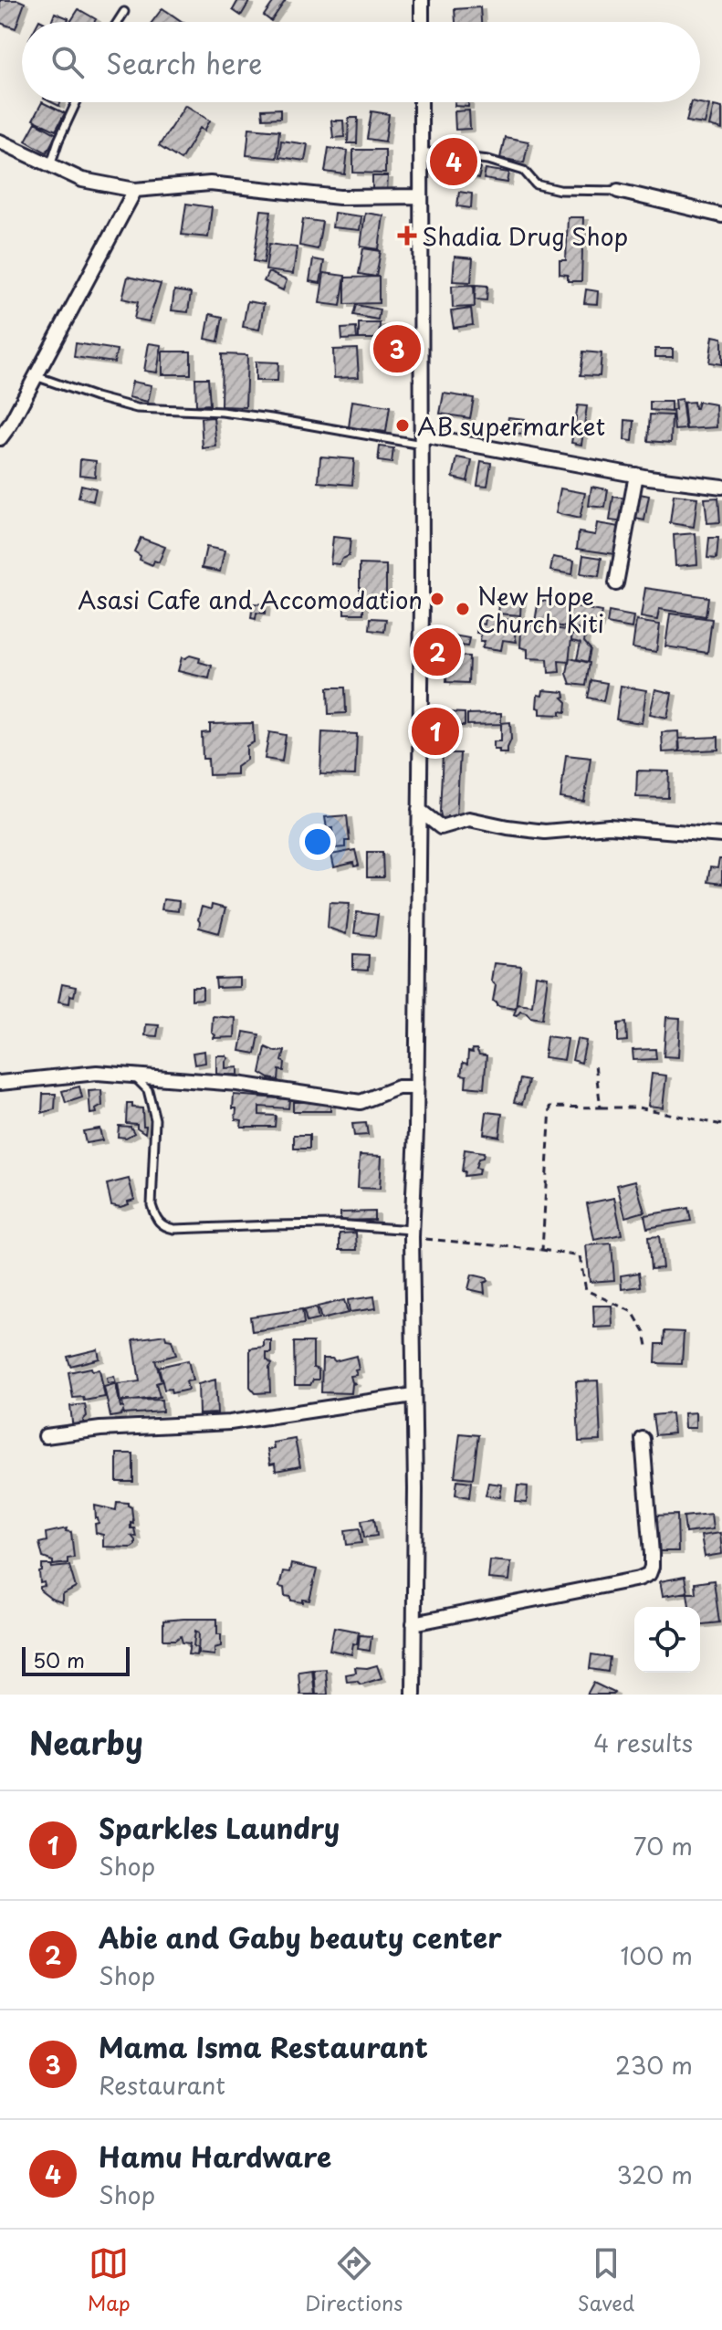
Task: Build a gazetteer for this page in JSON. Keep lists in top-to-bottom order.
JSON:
{
  "places": {
    "health": ["Shadia Drug Shop"],
    "other": ["AB supermarket", "Asasi Cafe and Accomodation", "New Hope Church Kiti"]
  },
  "scale_bar": "50 m",
  "page": {
    "search": "Search here",
    "pins": [
      "4",
      "3",
      "2",
      "1"
    ],
    "scale": "50 m",
    "heading": ["Nearby", "4 results"],
    "list": [
      {
        "mark": "1",
        "name": "Sparkles Laundry",
        "note": "Shop",
        "value": "70 m"
      },
      {
        "mark": "2",
        "name": "Abie and Gaby beauty center",
        "note": "Shop",
        "value": "100 m"
      },
      {
        "mark": "3",
        "name": "Mama Isma Restaurant",
        "note": "Restaurant",
        "value": "230 m"
      },
      {
        "mark": "4",
        "name": "Hamu Hardware",
        "note": "Shop",
        "value": "320 m"
      }
    ],
    "nav": ["Map", "Directions", "Saved"]
  }
}
